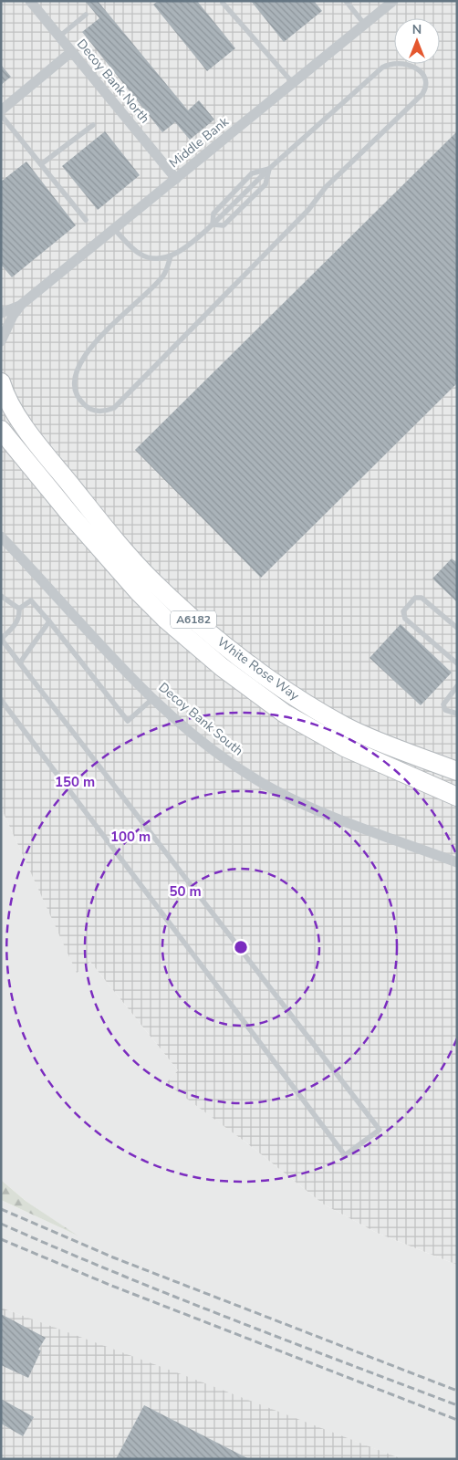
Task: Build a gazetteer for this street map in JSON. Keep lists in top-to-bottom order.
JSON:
{
  "streets": {
    "highway": ["A6182", "White Rose Way"],
    "street": ["Decoy Bank North", "Middle Bank", "Decoy Bank South"]
  },
  "crossings": [
    ["Decoy Bank North", "Middle Bank"]
  ],
  "north": "top",
  "rings": ["150 m", "100 m", "50 m"]
}
